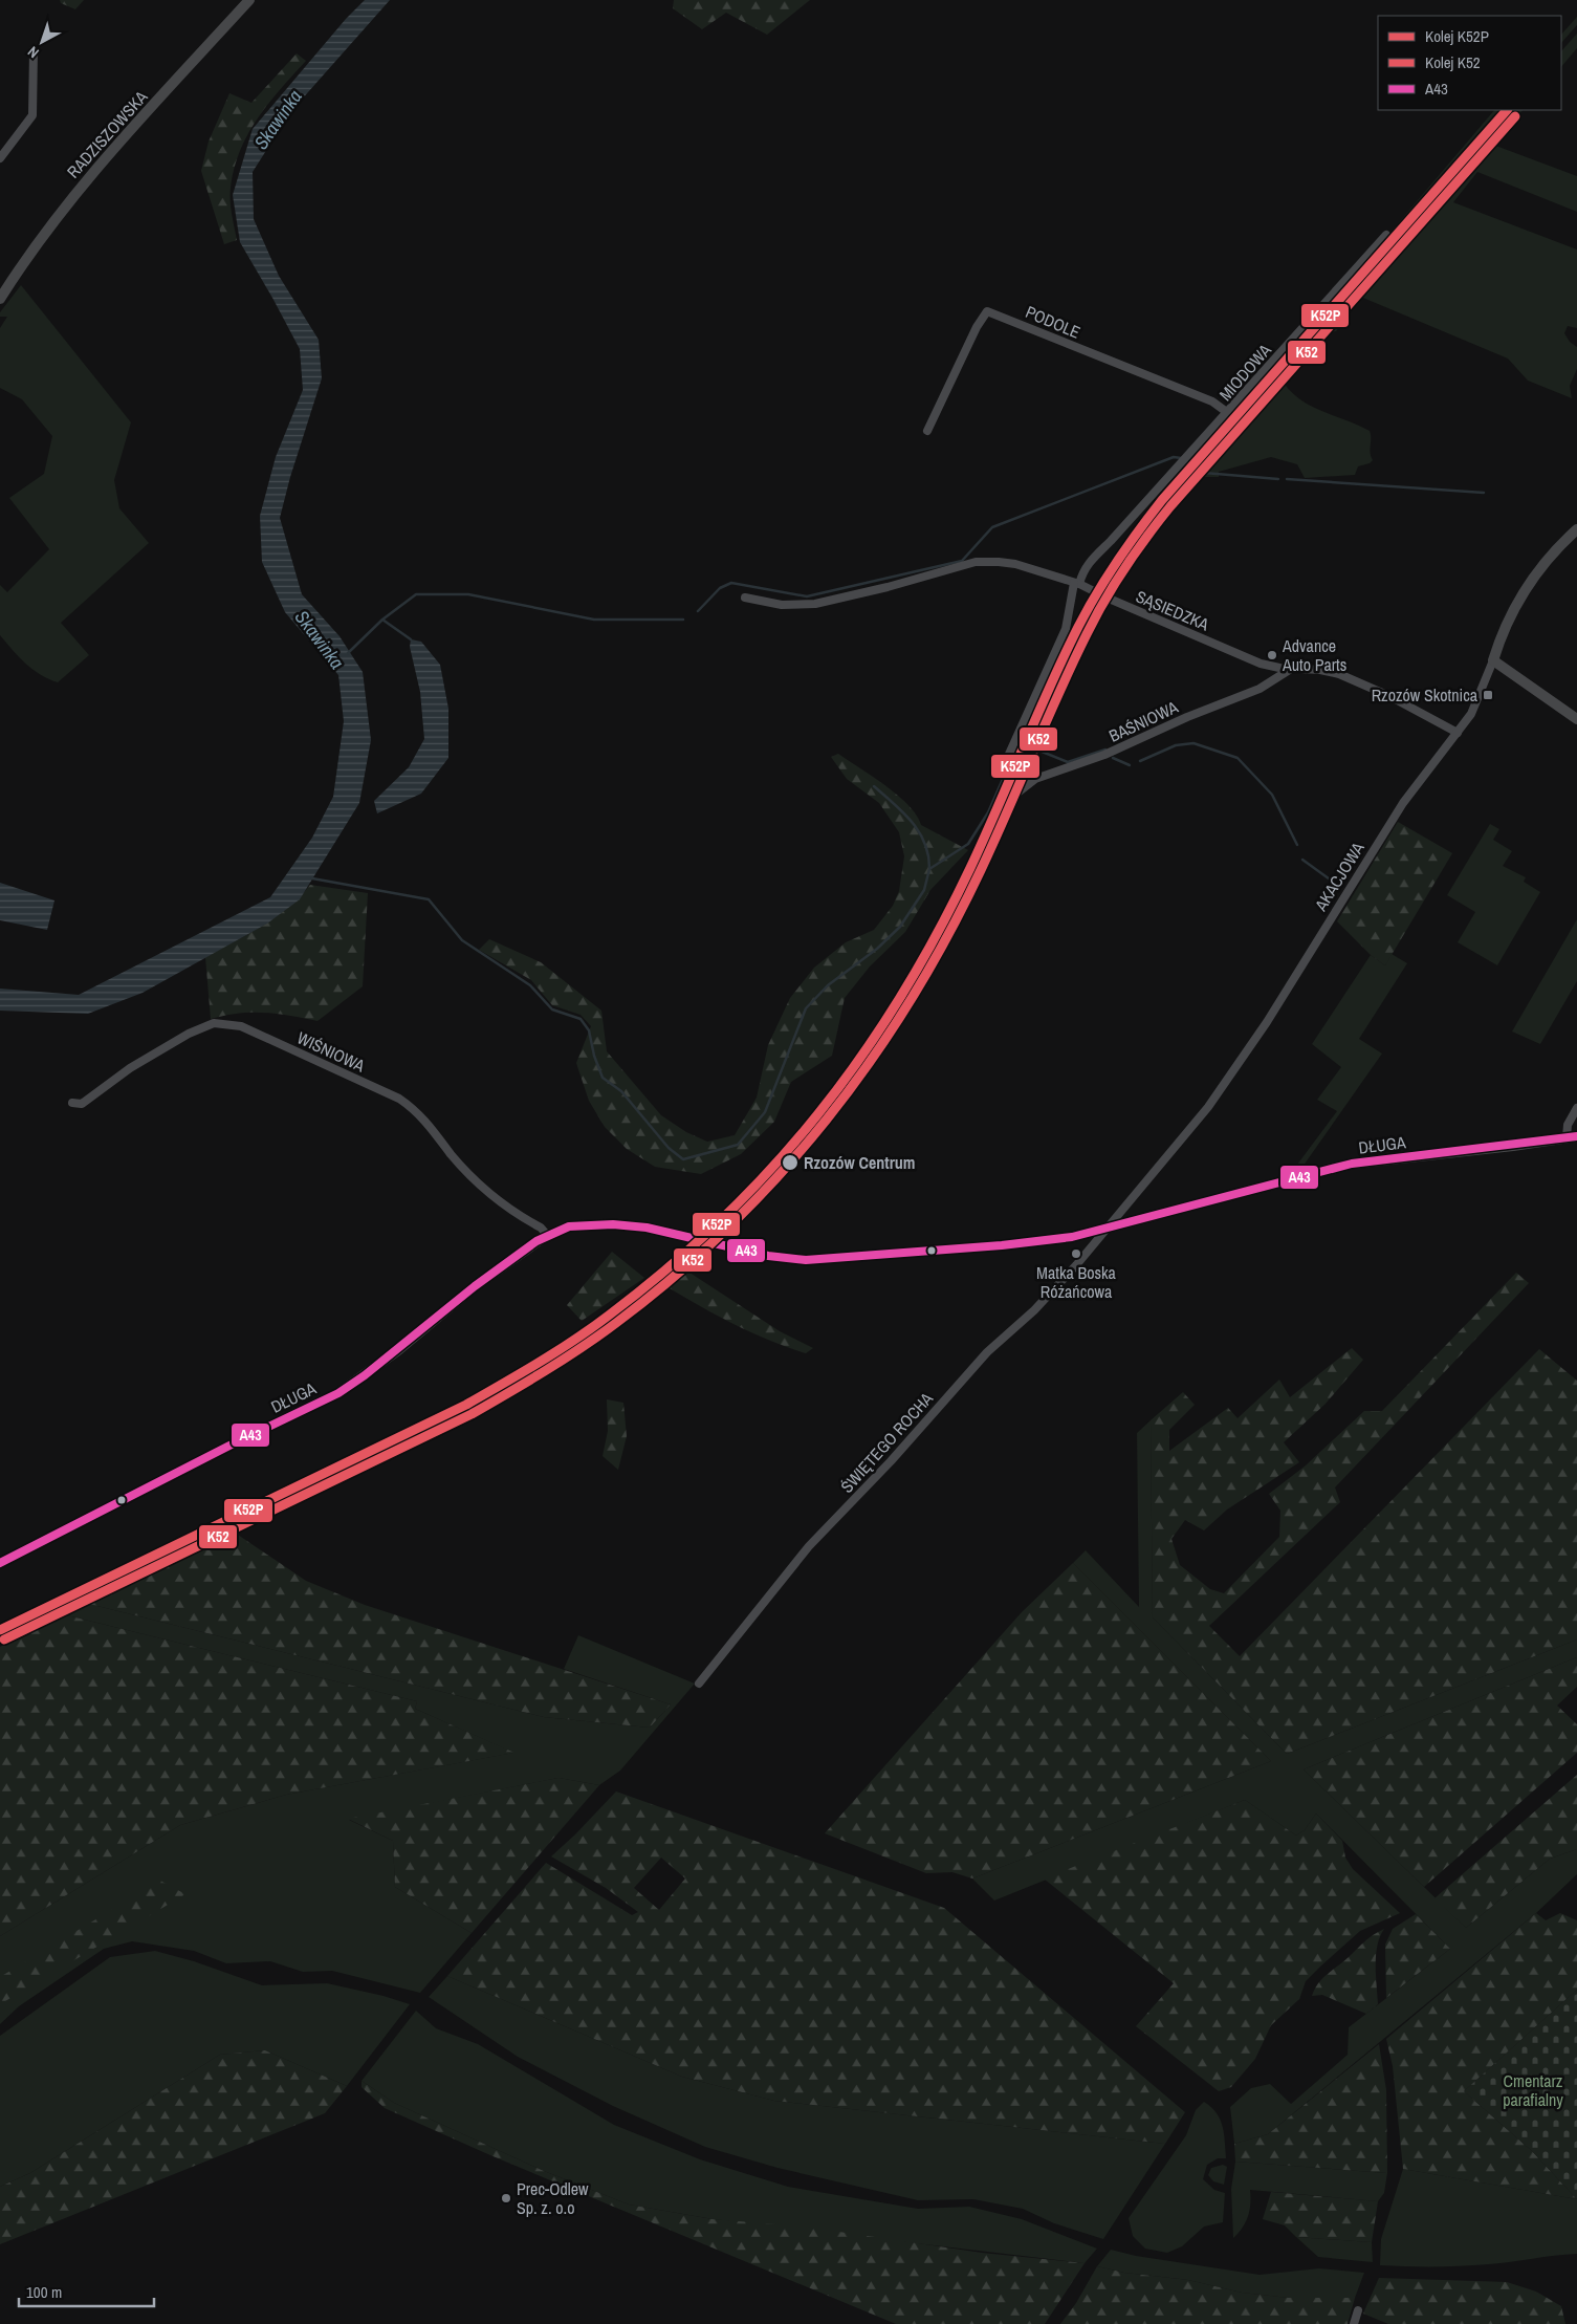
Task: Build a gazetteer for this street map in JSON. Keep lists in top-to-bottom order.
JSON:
{
  "streets": {
    "street": [
      "RADZISZOWSKA",
      "PODOLE",
      "MIODOWA",
      "SĄSIEDZKA",
      "BAŚNIOWA",
      "AKACJOWA",
      "WIŚNIOWA",
      "DŁUGA",
      "ŚWIĘTEGO ROCHA"
    ]
  },
  "crossings": [
    ["PODOLE", "MIODOWA"],
    ["MIODOWA", "SĄSIEDZKA"],
    ["SĄSIEDZKA", "BAŚNIOWA"],
    ["SĄSIEDZKA", "AKACJOWA"],
    ["AKACJOWA", "DŁUGA"],
    ["AKACJOWA", "ŚWIĘTEGO ROCHA"],
    ["WIŚNIOWA", "DŁUGA"],
    ["DŁUGA", "ŚWIĘTEGO ROCHA"]
  ],
  "water": ["Skawinka"],
  "parks": ["Cmentarz parafialny"],
  "places": {
    "other": [
      "Advance Auto Parts",
      "Rzozów Centrum",
      "Matka Boska Różańcowa",
      "Prec-Odlew Sp. z. o.o"
    ],
    "transit": ["Rzozów Skotnica"]
  },
  "lines": ["rail line K52P", "rail line K52", "transit line A43"],
  "legend": ["Kolej K52P", "Kolej K52", "A43"],
  "scale_bar": "100 m",
  "north": "bottom left"
}
